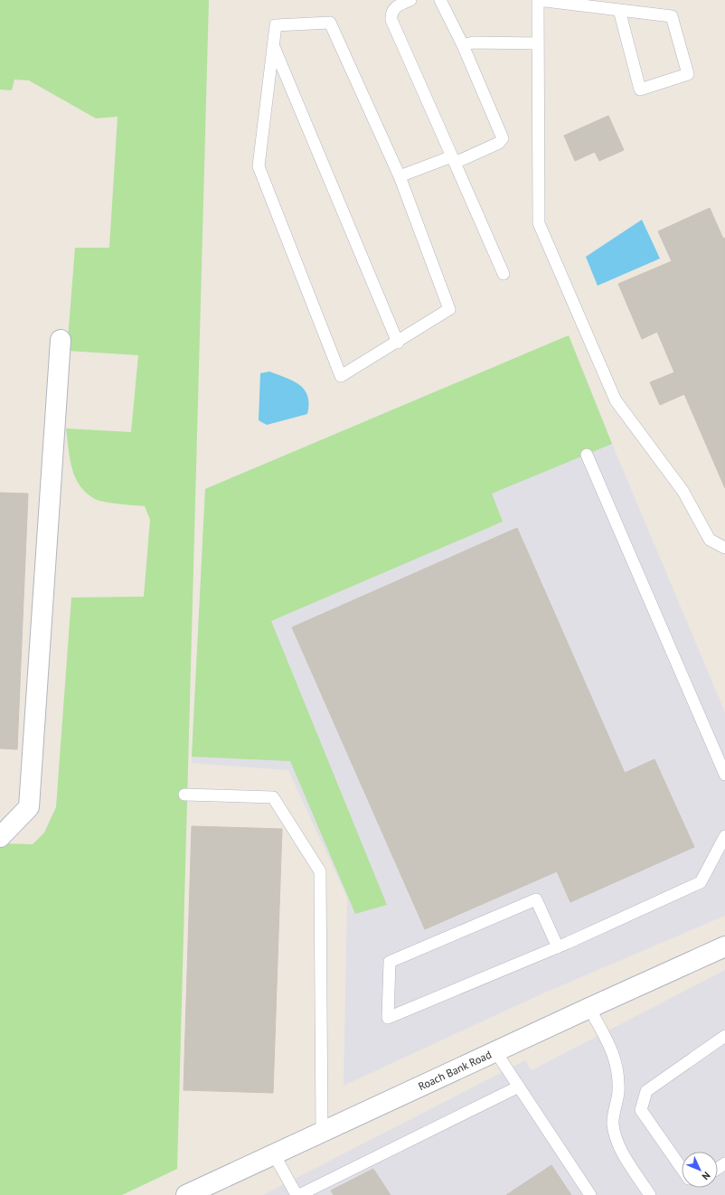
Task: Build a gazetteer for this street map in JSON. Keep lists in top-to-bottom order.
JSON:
{
  "streets": {
    "street": ["Roach Bank Road"]
  },
  "north": "bottom right"
}
